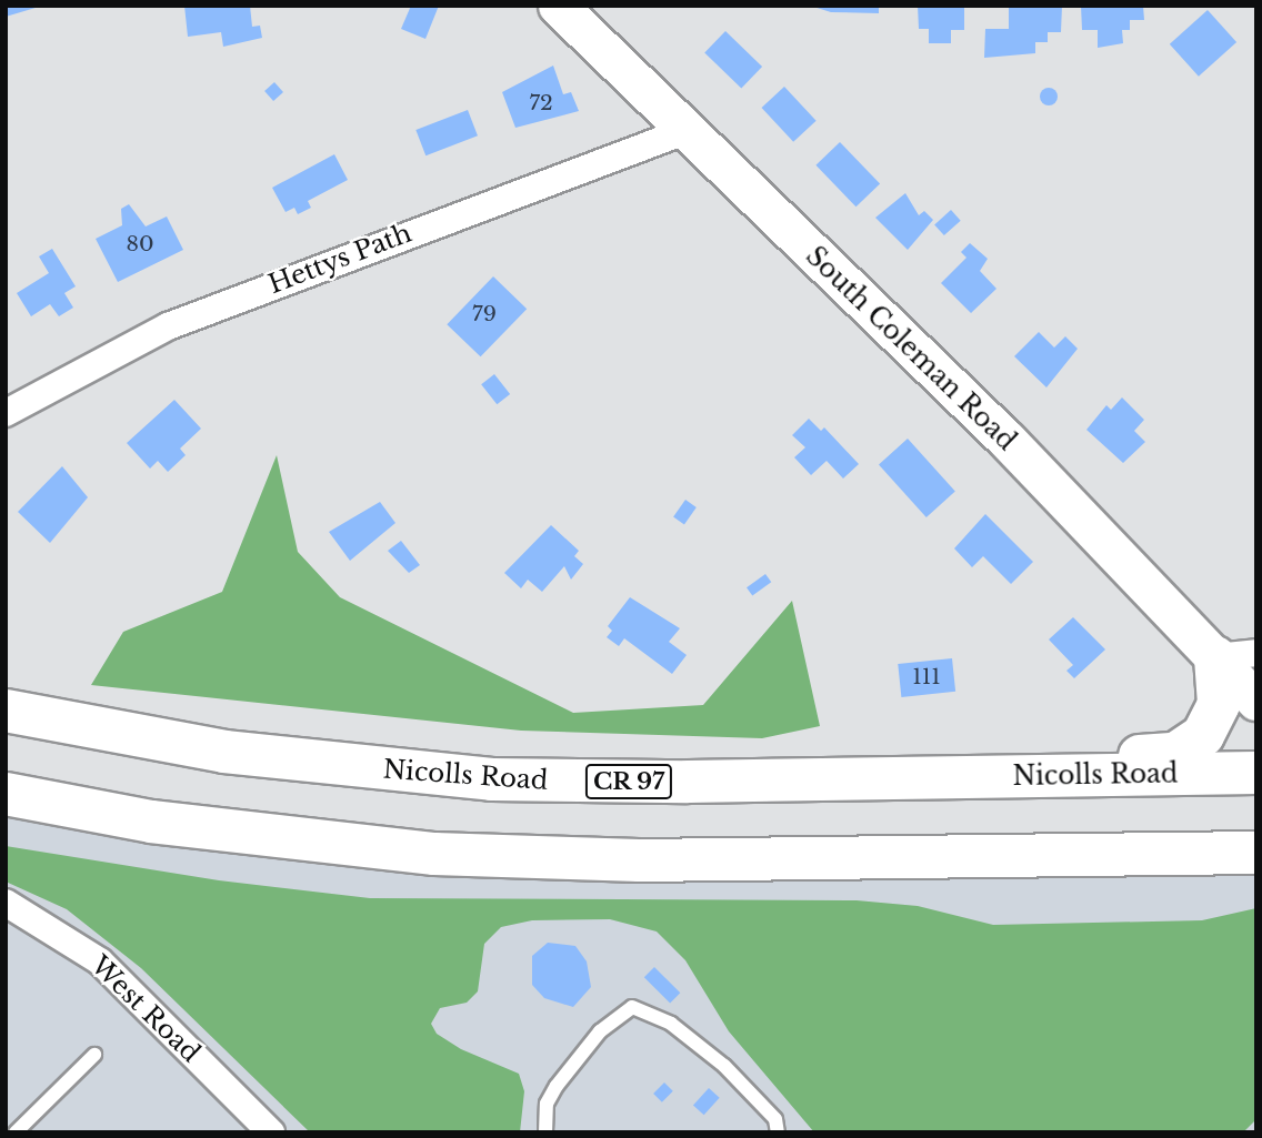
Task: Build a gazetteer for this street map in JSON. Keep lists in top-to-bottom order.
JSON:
{
  "streets": {
    "highway": ["Nicolls Road", "CR 97"],
    "street": ["Hettys Path", "South Coleman Road", "West Road"]
  },
  "crossings": [
    ["Hettys Path", "South Coleman Road"]
  ],
  "house_numbers": [
    "72",
    "80",
    "79",
    "111"
  ]
}
